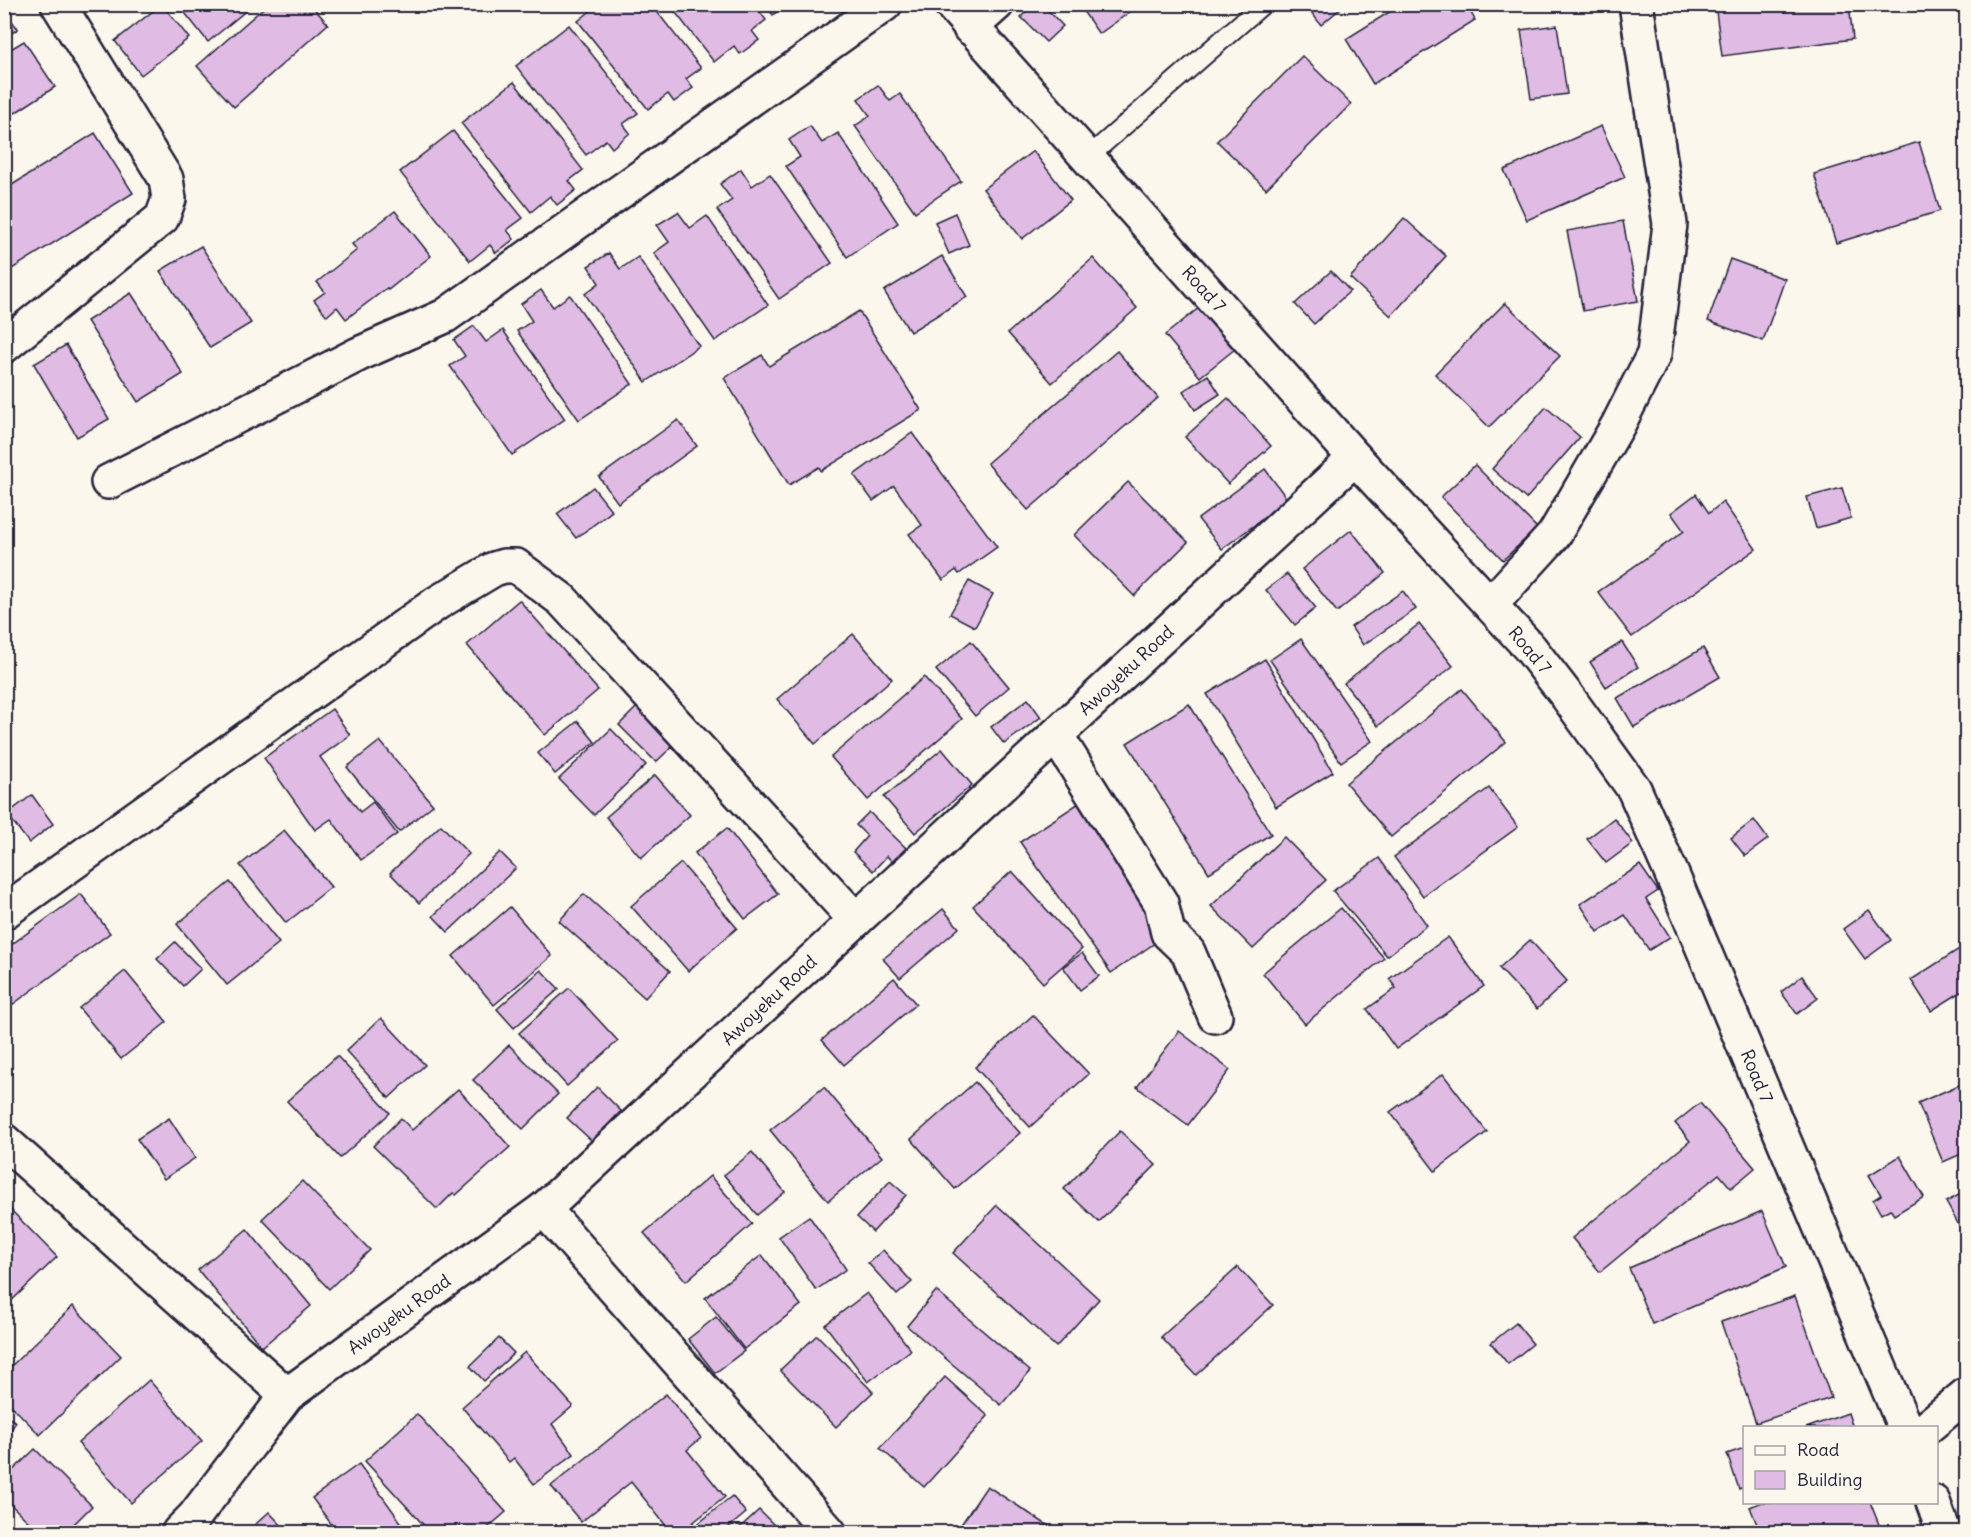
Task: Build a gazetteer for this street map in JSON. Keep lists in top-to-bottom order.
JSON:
{
  "streets": {
    "street": ["Road 7", "Awoyeku Road"]
  },
  "crossings": [
    ["Road 7", "Awoyeku Road"]
  ],
  "legend": ["Road", "Building"]
}
